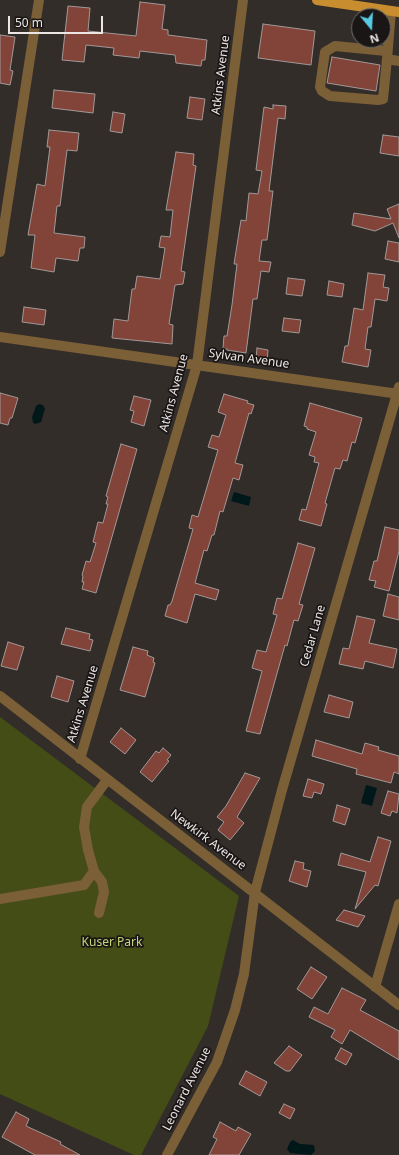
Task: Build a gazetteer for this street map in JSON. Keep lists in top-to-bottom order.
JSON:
{
  "streets": {
    "street": [
      "Atkins Avenue",
      "Sylvan Avenue",
      "Cedar Lane",
      "Newkirk Avenue",
      "Leonard Avenue"
    ]
  },
  "crossings": [
    ["Atkins Avenue", "Sylvan Avenue"],
    ["Atkins Avenue", "Newkirk Avenue"],
    ["Sylvan Avenue", "Cedar Lane"],
    ["Cedar Lane", "Newkirk Avenue"],
    ["Cedar Lane", "Leonard Avenue"],
    ["Newkirk Avenue", "Leonard Avenue"]
  ],
  "parks": ["Kuser Park"],
  "scale_bar": "50 m",
  "north": "bottom"
}
